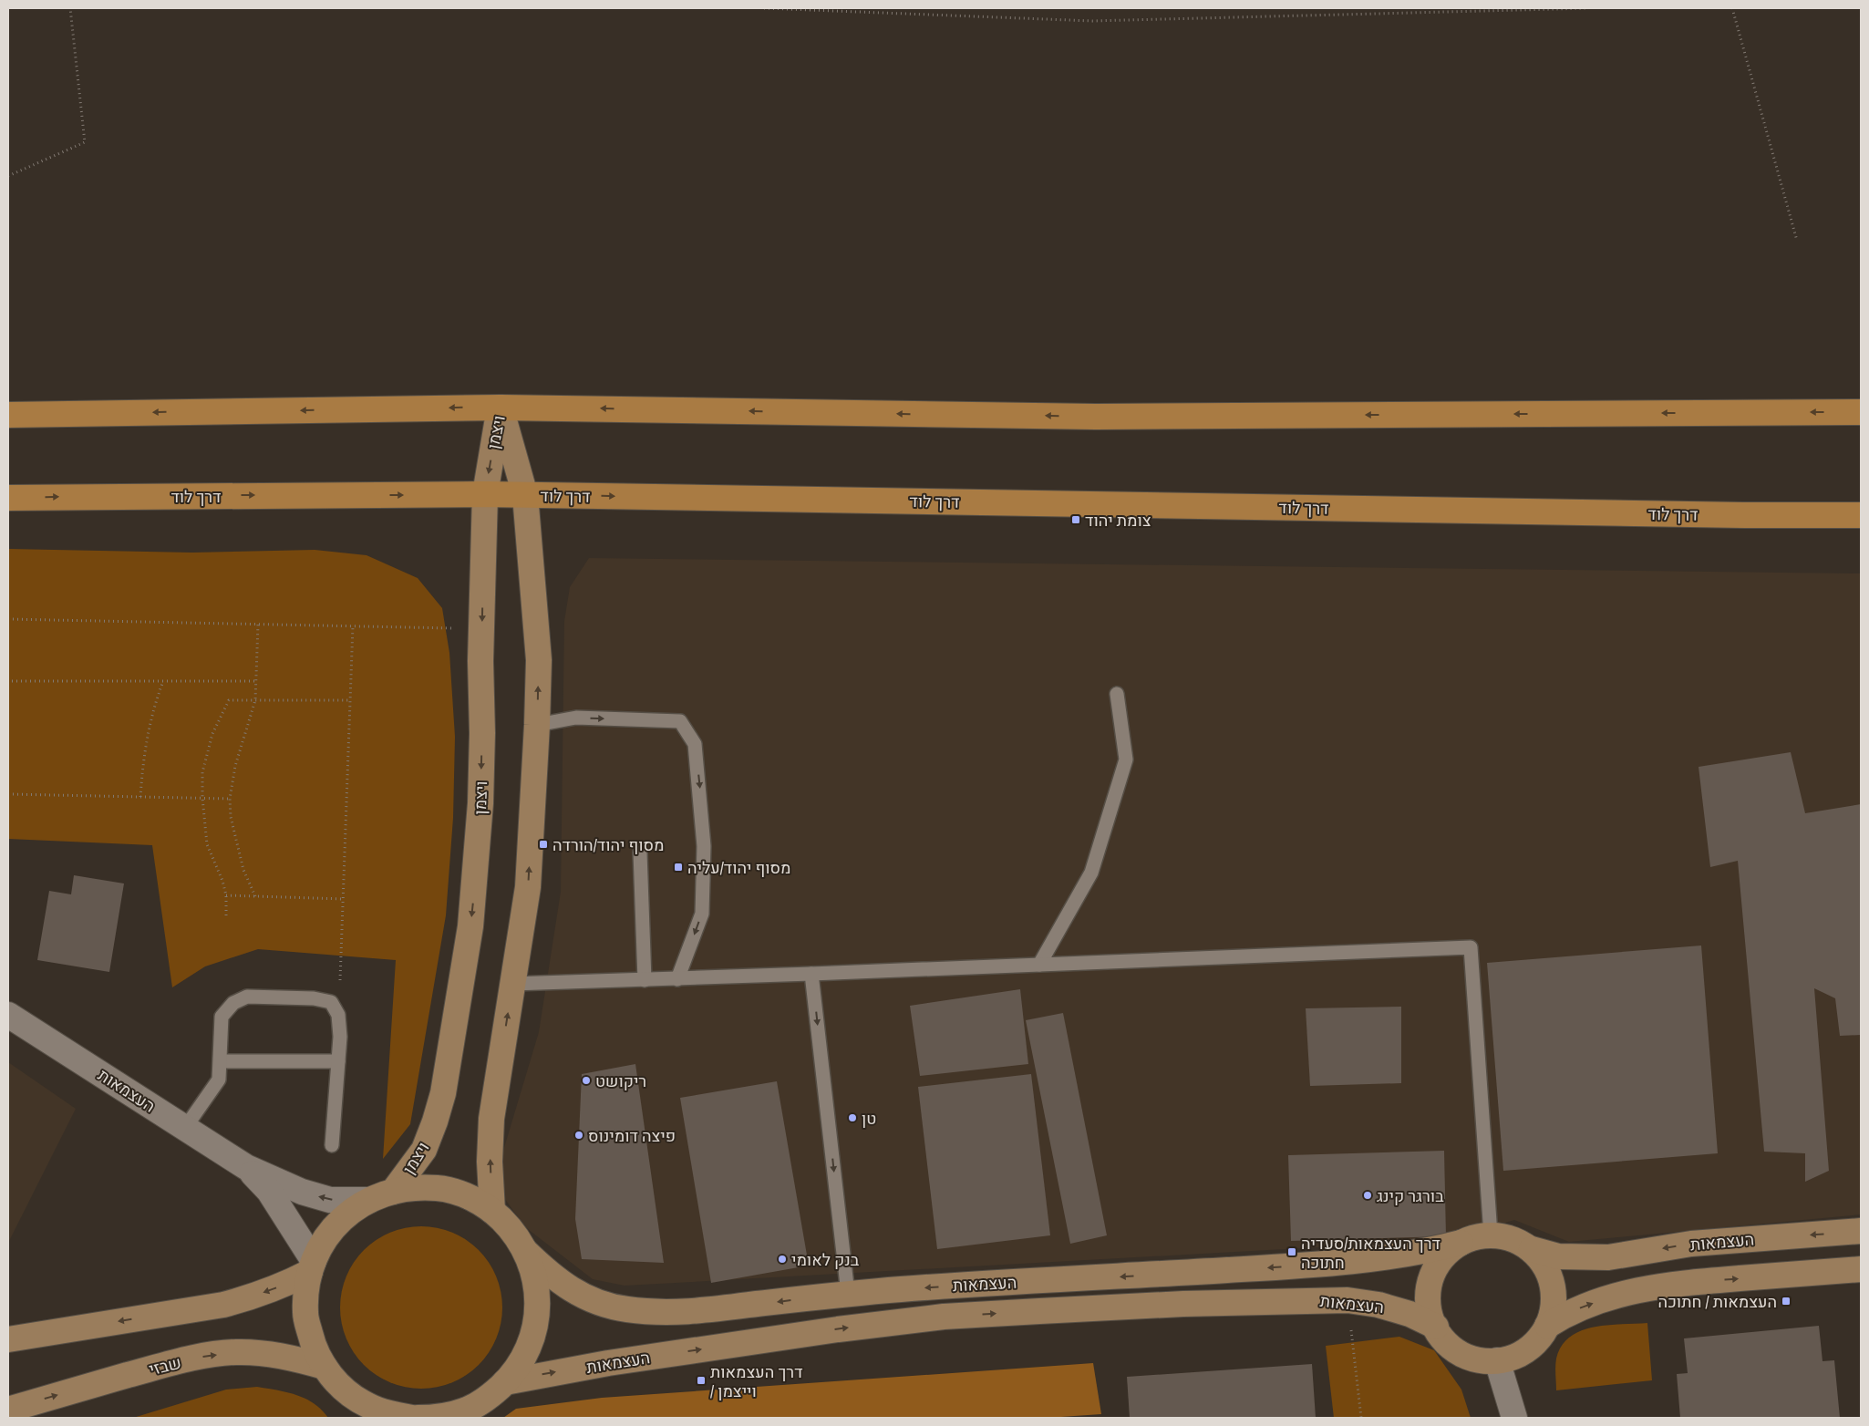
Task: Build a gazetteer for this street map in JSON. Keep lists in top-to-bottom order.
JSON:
{
  "streets": {
    "main road": ["דרך לוד"],
    "street": ["ויצמן", "העצמאות", "שבזי"]
  },
  "crossings": [
    ["ויצמן", "דרך לוד"]
  ],
  "places": {
    "transit": [
      "צומת יהוד",
      "מסוף יהוד/הורדה",
      "מסוף יהוד/עליה",
      "דרך העצמאות/סעדיה חתוכה",
      "העצמאות / חתוכה",
      "דרך העצמאות / וייצמן"
    ],
    "other": [
      "ריקושט",
      "טן",
      "פיצה דומינוס",
      "בורגר קינג",
      "בנק לאומי"
    ]
  }
}
